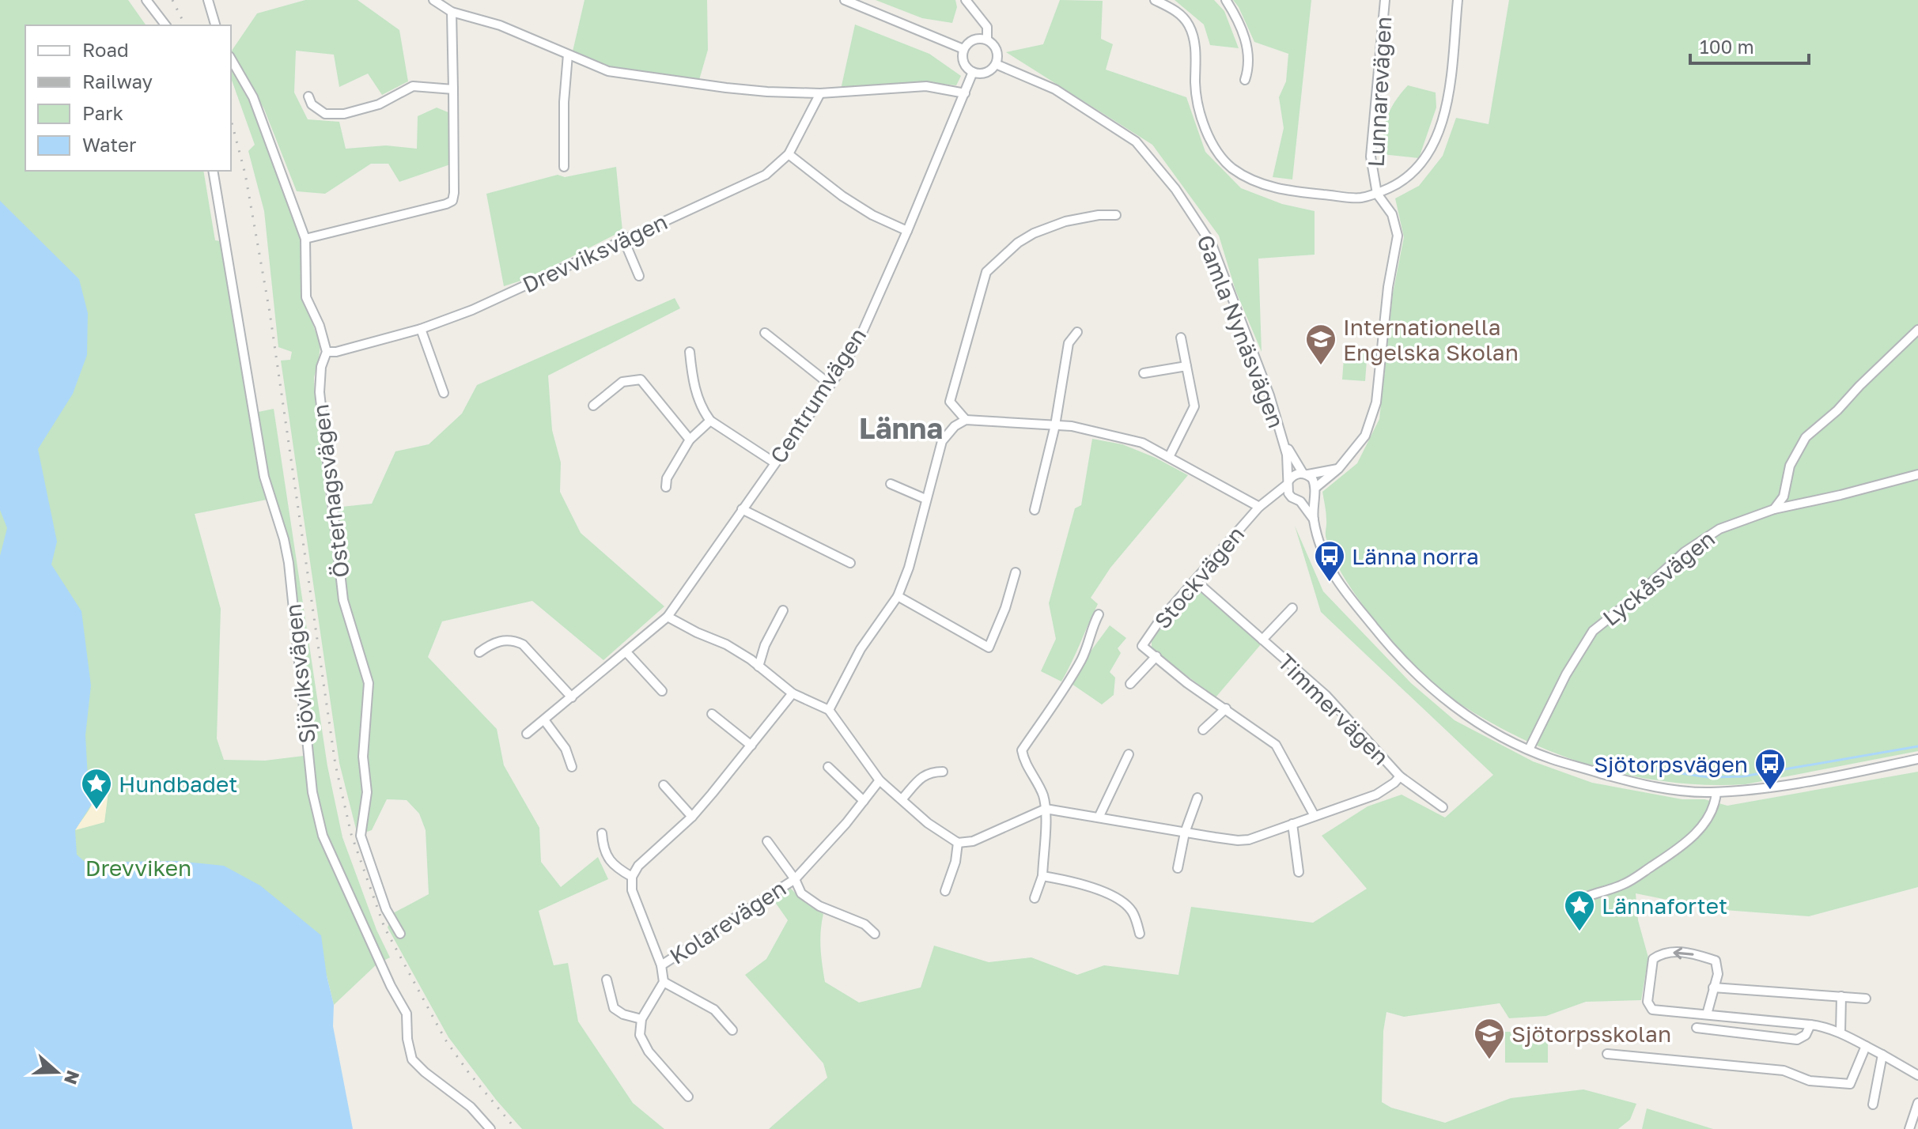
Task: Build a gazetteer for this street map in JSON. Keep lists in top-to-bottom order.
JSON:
{
  "streets": {
    "street": [
      "Lunnarevägen",
      "Drevviksvägen",
      "Gamla Nynäsvägen",
      "Centrumvägen",
      "Österhagsvägen",
      "Stockvägen",
      "Lyckåsvägen",
      "Sjöviksvägen",
      "Timmervägen",
      "Kolarevägen"
    ]
  },
  "crossings": [
    ["Lunnarevägen", "Gamla Nynäsvägen"],
    ["Lunnarevägen", "Stockvägen"],
    ["Drevviksvägen", "Österhagsvägen"],
    ["Gamla Nynäsvägen", "Centrumvägen"],
    ["Gamla Nynäsvägen", "Stockvägen"],
    ["Gamla Nynäsvägen", "Lyckåsvägen"],
    ["Stockvägen", "Timmervägen"]
  ],
  "districts": ["Länna"],
  "parks": ["Drevviken"],
  "places": {
    "school or university": ["Internationella Engelska Skolan", "Sjötorpsskolan"],
    "bus stop": ["Länna norra", "Sjötorpsvägen"],
    "place": ["Hundbadet", "Lännafortet"]
  },
  "legend": [
    "Road",
    "Railway",
    "Park",
    "Water"
  ],
  "scale_bar": "100 m",
  "north": "right"
}
